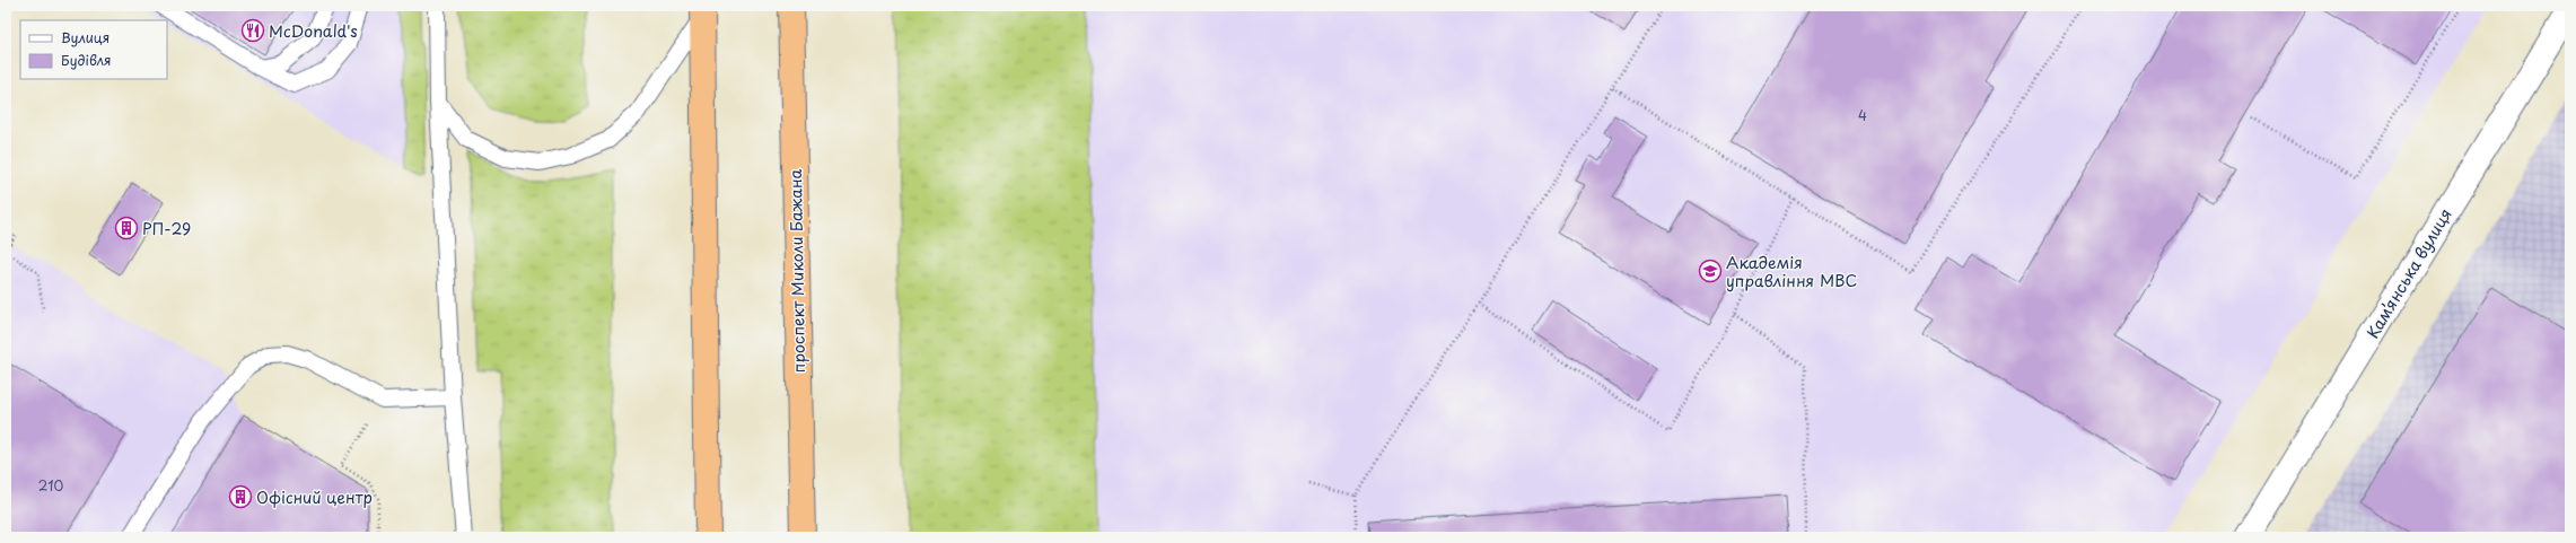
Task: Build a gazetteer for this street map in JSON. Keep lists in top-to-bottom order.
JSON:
{
  "streets": {
    "highway": ["проспект Миколи Бажана"],
    "street": ["Камʼянська вулиця"]
  },
  "places": {
    "restaurant": ["McDonald's"],
    "building": ["РП-29", "Офісний центр"],
    "school or university": ["Академія управління МВС"]
  },
  "house_numbers": ["4", "210"],
  "legend": ["Вулиця", "Будівля"]
}
